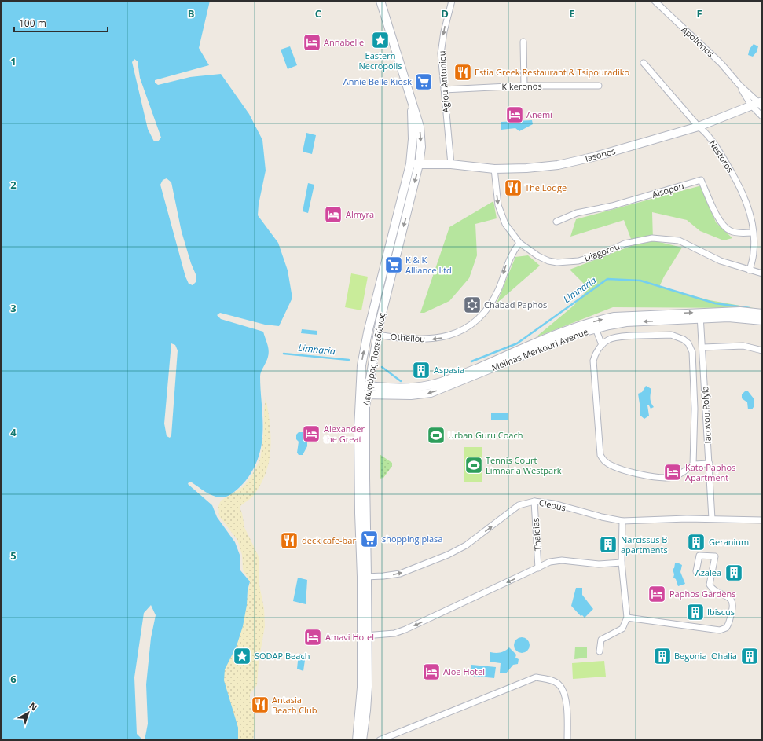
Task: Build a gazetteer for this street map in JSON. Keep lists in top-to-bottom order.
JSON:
{
  "streets": {
    "main road": ["Iasonos", "Melinas Merkouri Avenue", "Λεωφόρος Ποσειδώνος"],
    "street": [
      "Apollonos",
      "Agiou Antoniou",
      "Kikeronos",
      "Nestoros",
      "Aisopou",
      "Diagorou",
      "Othellou",
      "Iacovou Polyla",
      "Cleous",
      "Thaleias"
    ]
  },
  "crossings": [
    ["Apollonos", "Iasonos"],
    ["Agiou Antoniou", "Kikeronos"],
    ["Agiou Antoniou", "Iasonos"],
    ["Iasonos", "Nestoros"],
    ["Iasonos", "Diagorou"],
    ["Iasonos", "Λεωφόρος Ποσειδώνος"],
    ["Nestoros", "Aisopou"],
    ["Nestoros", "Diagorou"],
    ["Diagorou", "Othellou"],
    ["Othellou", "Λεωφόρος Ποσειδώνος"],
    ["Melinas Merkouri Avenue", "Λεωφόρος Ποσειδώνος"],
    ["Melinas Merkouri Avenue", "Iacovou Polyla"],
    ["Λεωφόρος Ποσειδώνος", "Cleous"],
    ["Iacovou Polyla", "Cleous"],
    ["Cleous", "Thaleias"]
  ],
  "one_way": ["Agiou Antoniou", "Othellou", "Cleous"],
  "water": ["Limnaria"],
  "places": {
    "place": ["Eastern Necropolis", "SODAP Beach"],
    "hotel": [
      "Annabelle",
      "Anemi",
      "Almyra",
      "Alexander the Great",
      "Kato Paphos Apartment",
      "Paphos Gardens",
      "Amavi Hotel",
      "Aloe Hotel"
    ],
    "restaurant": [
      "Estia Greek Restaurant & Tsipouradiko",
      "The Lodge",
      "deck cafe-bar",
      "Antasia Beach Club"
    ],
    "supermarket": ["Annie Belle Kiosk", "K & K Alliance Ltd", "shopping plasa"],
    "synagogue": ["Chabad Paphos"],
    "building": [
      "Aspasia",
      "Geranium",
      "Narcissus B apartments",
      "Azalea",
      "Ibiscus",
      "Begonia",
      "Ohalia"
    ],
    "sports": ["Urban Guru Coach", "Tennis Court Limnaria Westpark"]
  },
  "scale_bar": "100 m",
  "north": "top right",
  "grid": {
    "columns": [
      "B",
      "C",
      "D",
      "E",
      "F"
    ],
    "rows": [
      "1",
      "2",
      "3",
      "4",
      "5",
      "6"
    ]
  }
}
